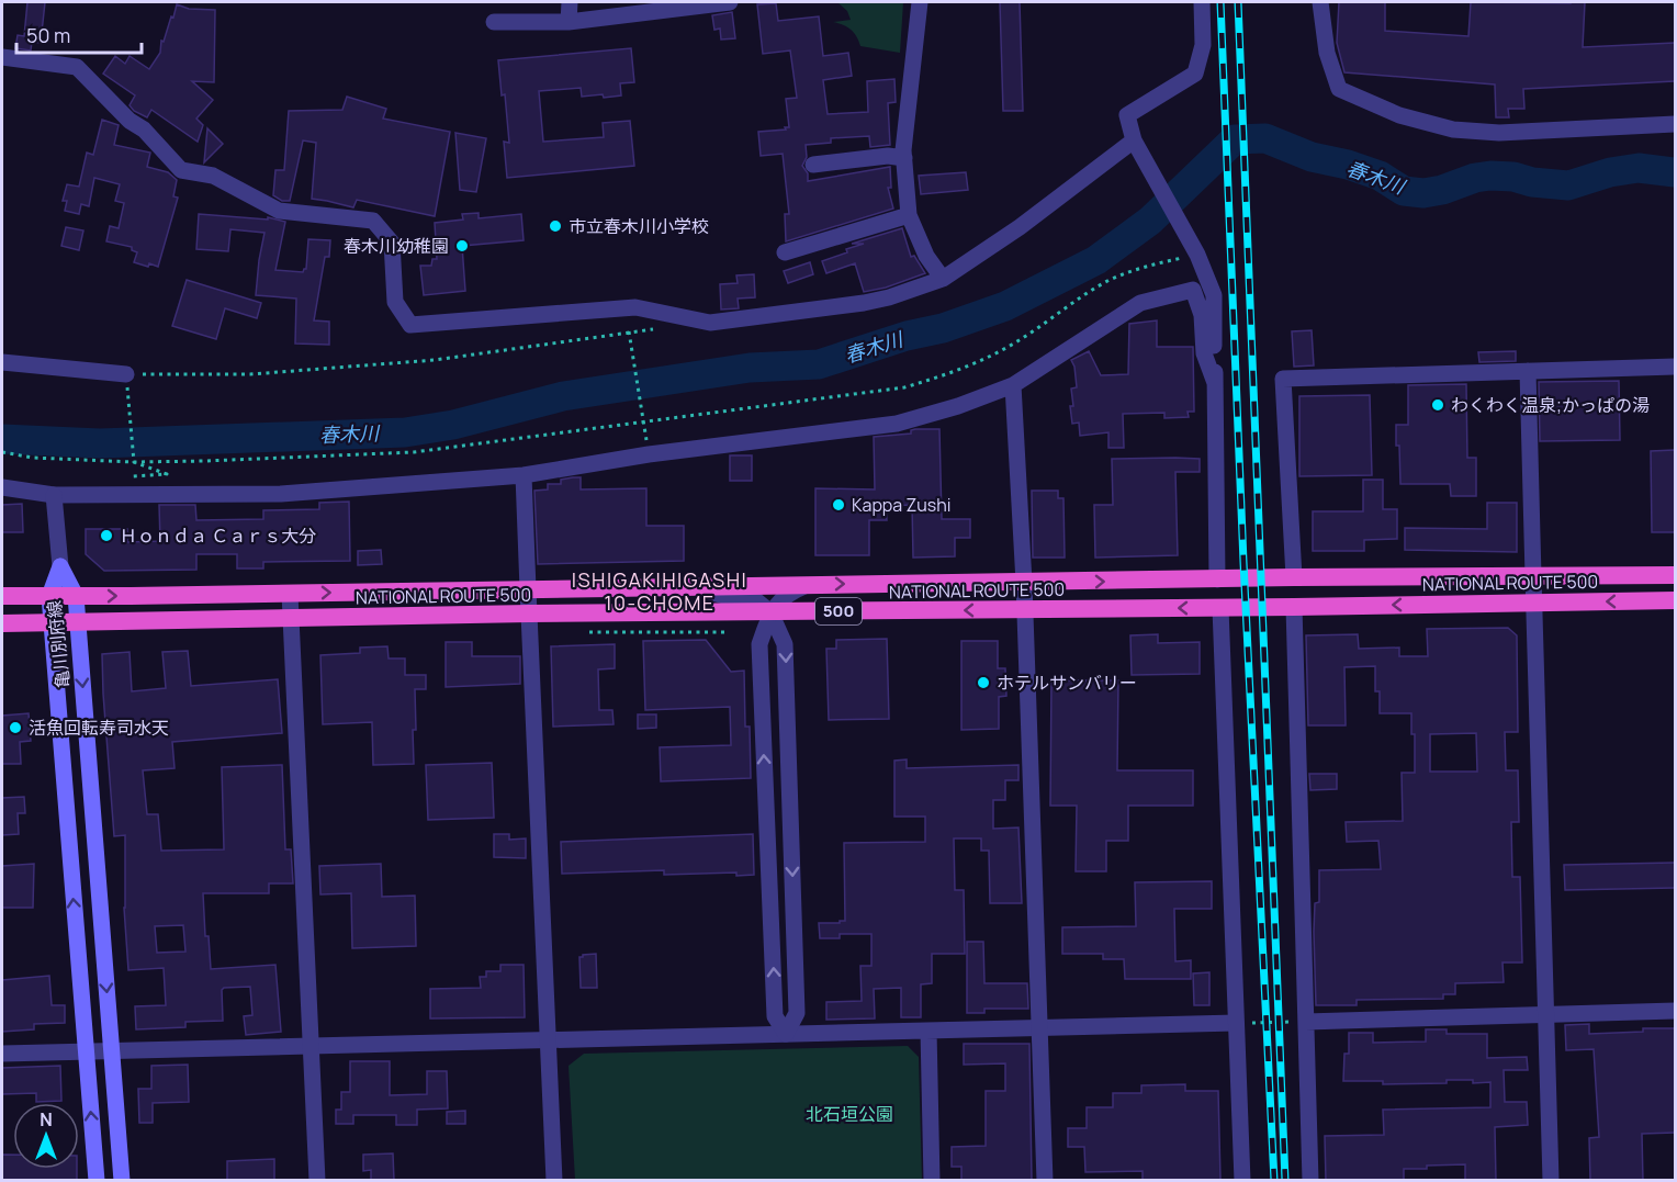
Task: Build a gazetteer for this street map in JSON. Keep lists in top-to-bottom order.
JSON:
{
  "streets": {
    "highway": ["NATIONAL ROUTE 500", "500"],
    "main road": ["亀川別府線"]
  },
  "crossings": [
    ["NATIONAL ROUTE 500", "亀川別府線"]
  ],
  "districts": ["ISHIGAKIHIGASHI 10-CHOME"],
  "water": ["春木川"],
  "parks": ["北石垣公園"],
  "places": [
    "市立春木川小学校",
    "春木川幼稚園",
    "わくわく温泉;かっぱの湯",
    "Kappa Zushi",
    "Ｈｏｎｄａ Ｃａｒｓ大分",
    "ホテルサンバリー",
    "活魚回転寿司水天"
  ],
  "scale_bar": "50 m",
  "north": "top"
}
